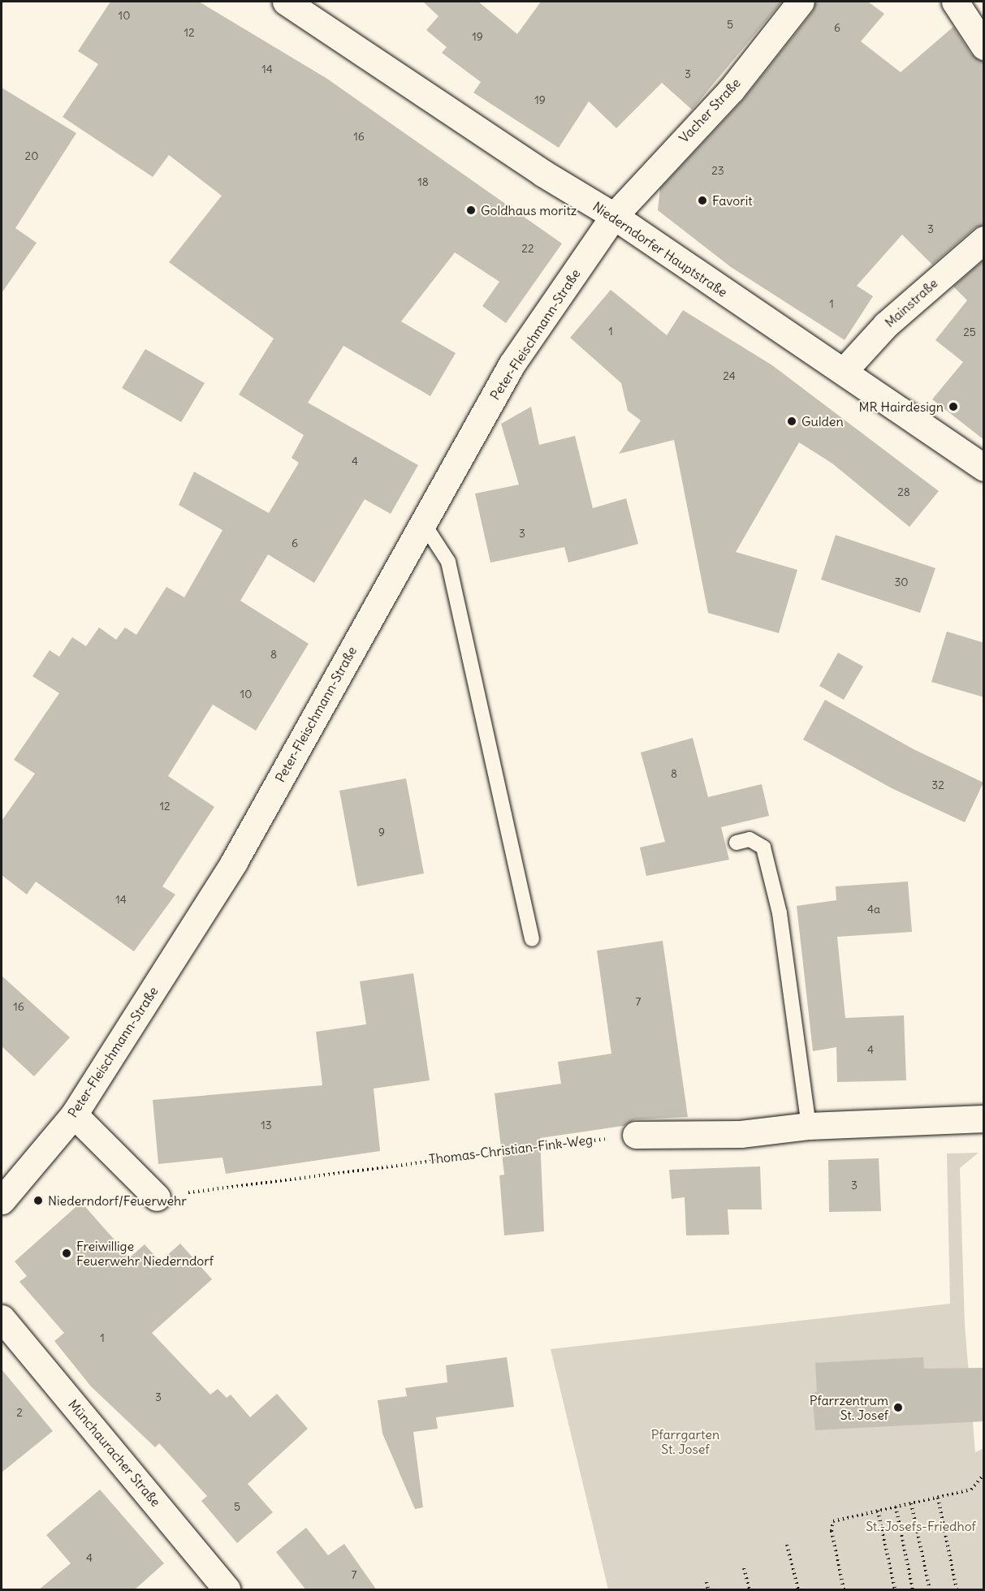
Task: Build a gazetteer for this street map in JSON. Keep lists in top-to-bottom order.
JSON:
{
  "streets": {
    "street": [
      "Vacher Straße",
      "Niederndorfer Hauptstraße",
      "Mainstraße",
      "Peter-Fleischmann-Straße",
      "Münchauracher Straße"
    ],
    "path": ["Thomas-Christian-Fink-Weg"]
  },
  "crossings": [
    ["Vacher Straße", "Niederndorfer Hauptstraße"],
    ["Vacher Straße", "Peter-Fleischmann-Straße"],
    ["Niederndorfer Hauptstraße", "Mainstraße"],
    ["Niederndorfer Hauptstraße", "Peter-Fleischmann-Straße"]
  ],
  "parks": ["Pfarrgarten St. Josef", "St.-Josefs-Friedhof"],
  "places": [
    "Favorit",
    "Goldhaus moritz",
    "MR Hairdesign",
    "Gulden",
    "Niederndorf/Feuerwehr",
    "Freiwillige Feuerwehr Niederndorf",
    "Pfarrzentrum St. Josef"
  ],
  "house_numbers": [
    "10",
    "5",
    "6",
    "12",
    "19",
    "14",
    "3",
    "19",
    "16",
    "20",
    "23",
    "18",
    "3",
    "22",
    "1",
    "1",
    "25",
    "24",
    "4",
    "28",
    "3",
    "6",
    "30",
    "8",
    "10",
    "8",
    "32",
    "12",
    "9",
    "14",
    "4a",
    "7",
    "16",
    "4",
    "13",
    "3",
    "1",
    "3",
    "2",
    "5",
    "4",
    "7"
  ]
}
